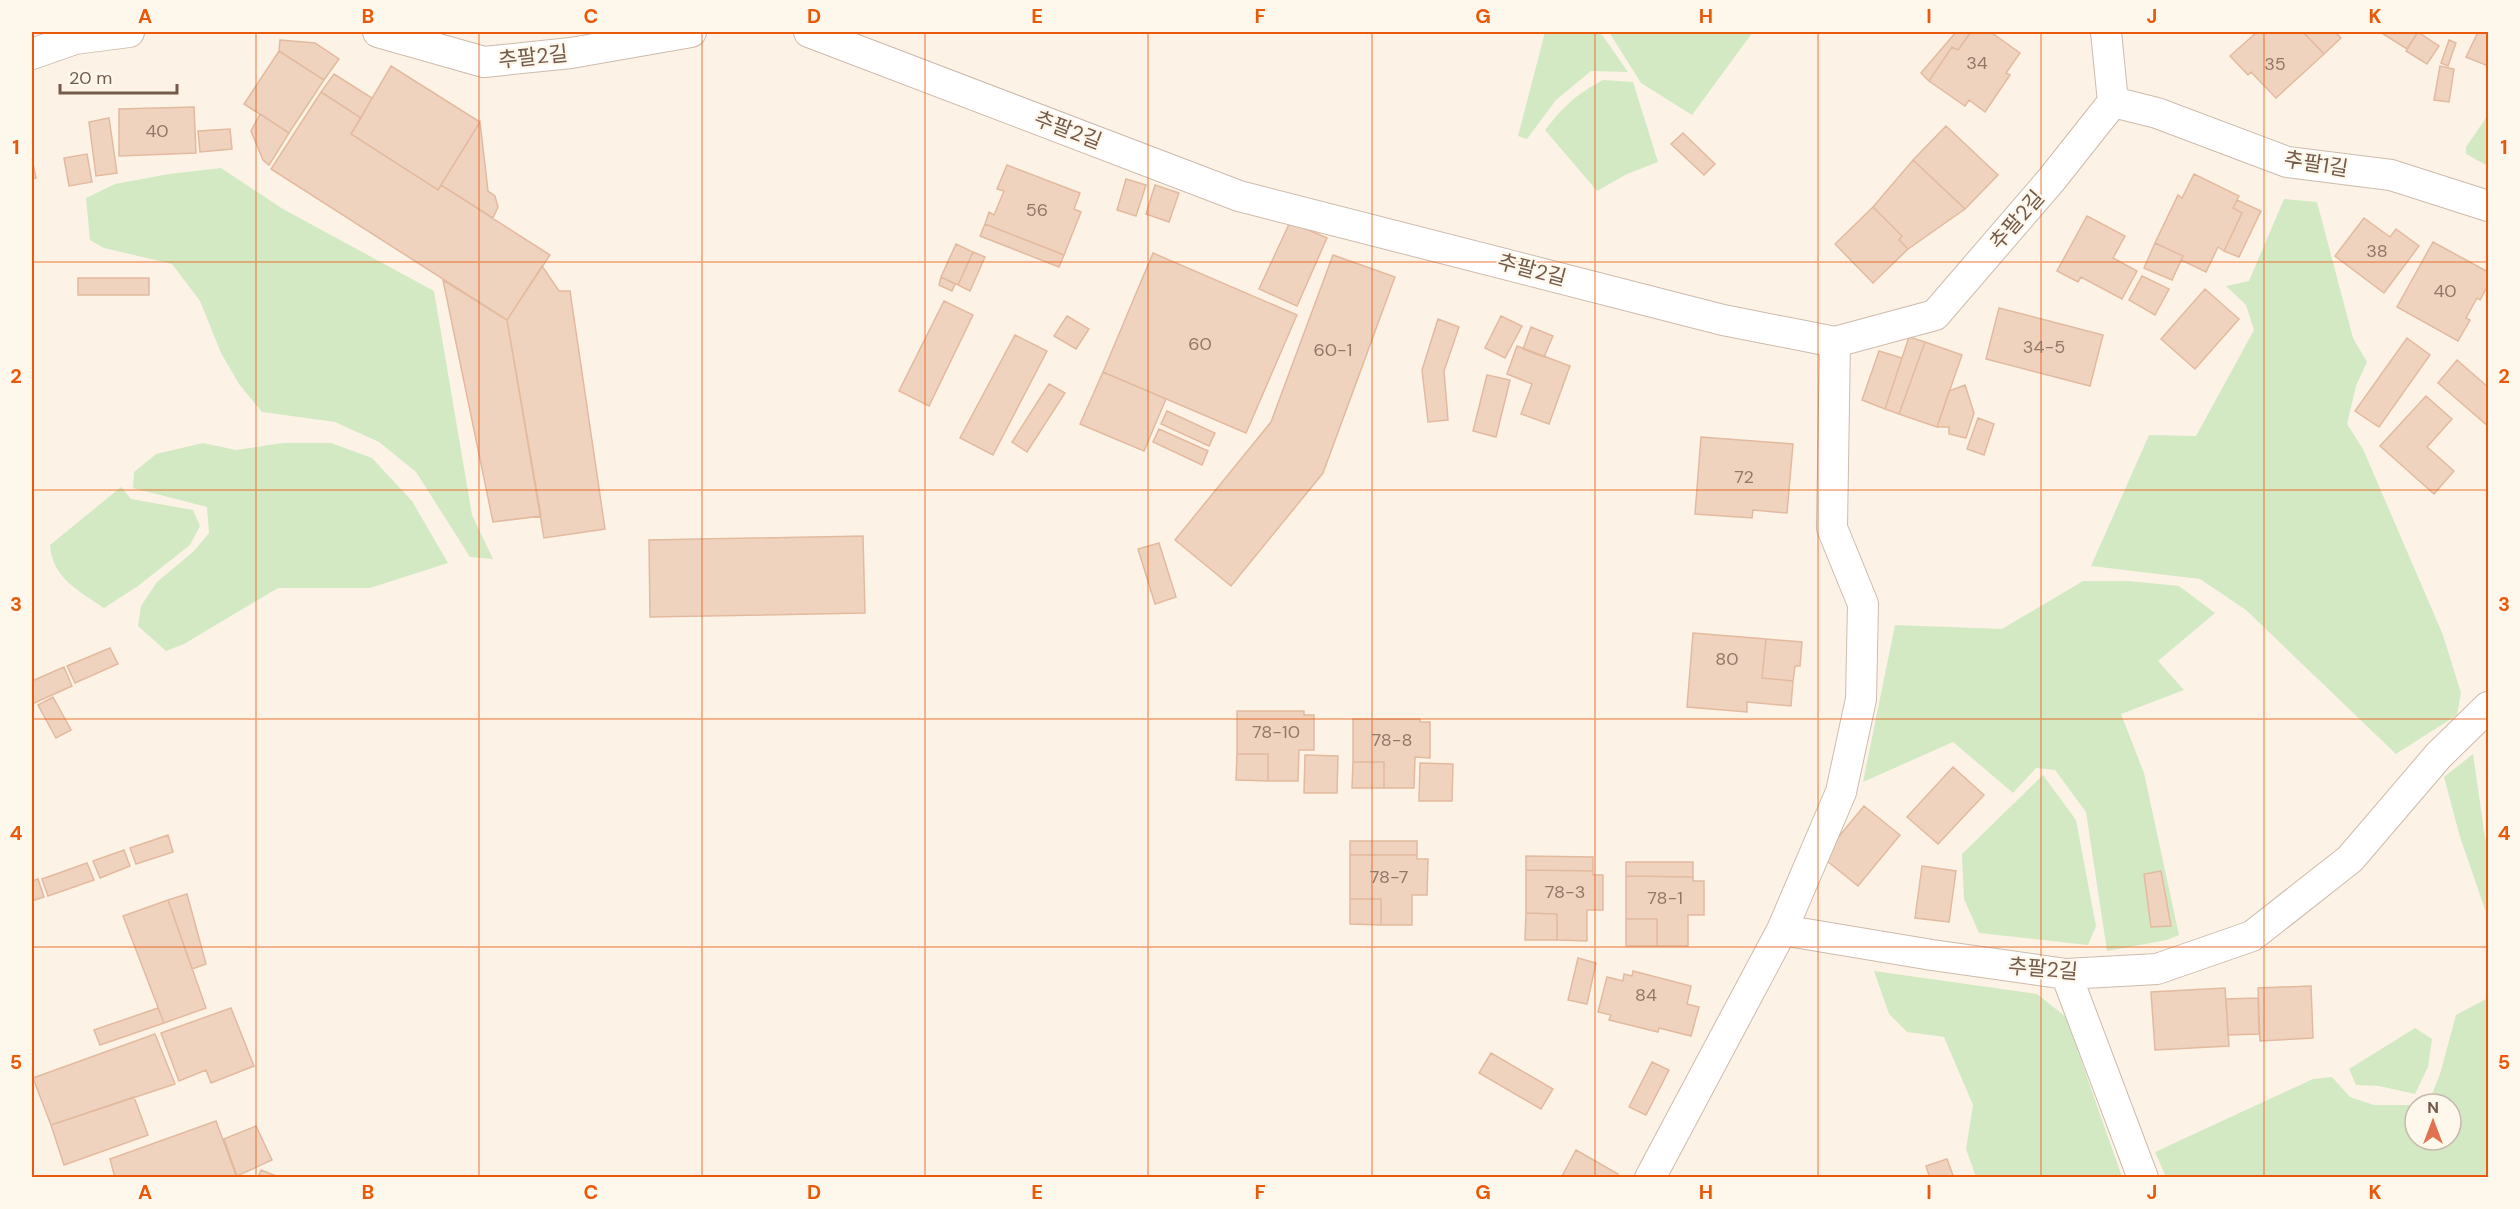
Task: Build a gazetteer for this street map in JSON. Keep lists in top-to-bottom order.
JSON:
{
  "streets": {
    "street": ["추팔2길", "추팔1길"]
  },
  "crossings": [
    ["추팔2길", "추팔1길"]
  ],
  "house_numbers": [
    "34",
    "35",
    "40",
    "56",
    "38",
    "40",
    "60",
    "34-5",
    "60-1",
    "72",
    "80",
    "78-10",
    "78-8",
    "78-7",
    "78-3",
    "78-1",
    "84"
  ],
  "scale_bar": "20 m",
  "north": "top",
  "grid": {
    "columns": [
      "A",
      "B",
      "C",
      "D",
      "E",
      "F",
      "G",
      "H",
      "I",
      "J",
      "K"
    ],
    "rows": [
      "1",
      "2",
      "3",
      "4",
      "5"
    ]
  }
}
